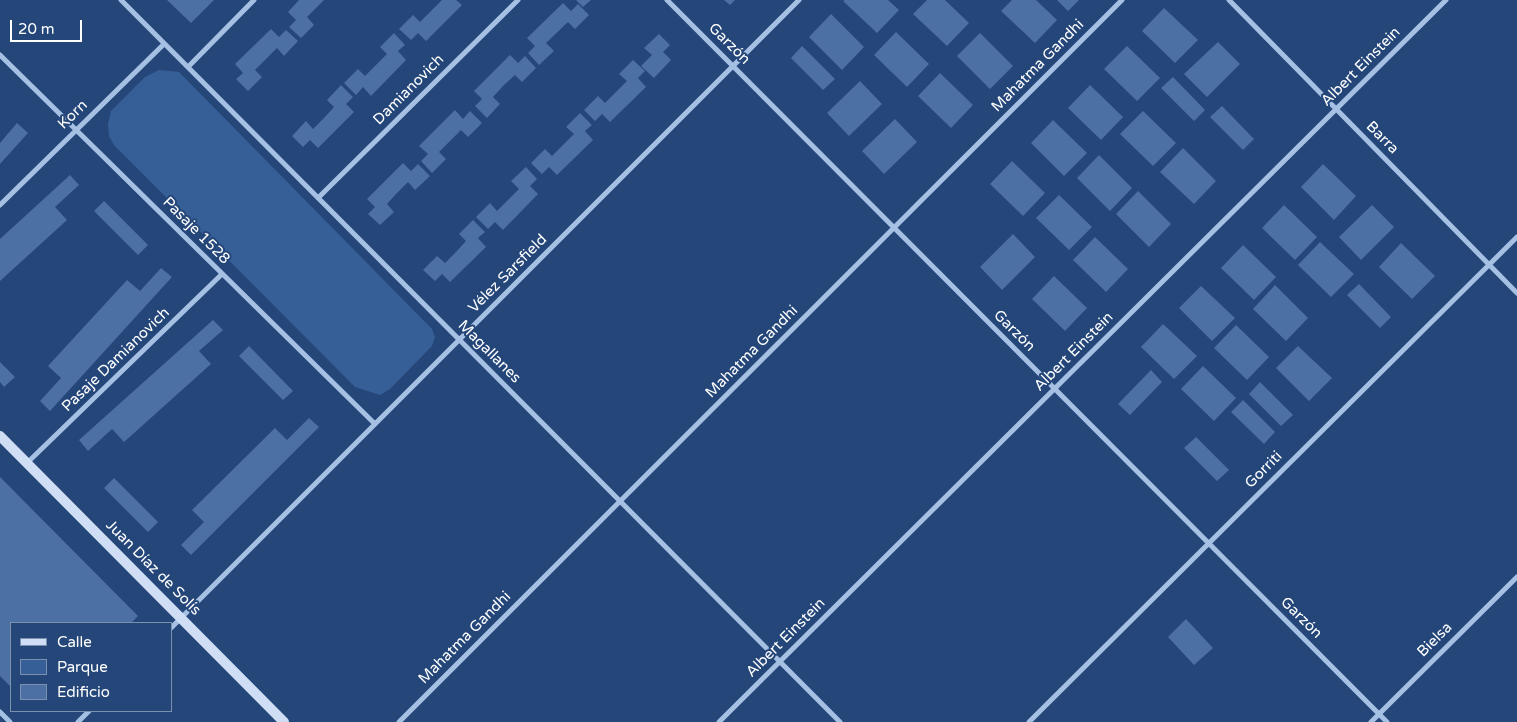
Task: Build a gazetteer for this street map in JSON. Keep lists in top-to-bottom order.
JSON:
{
  "streets": {
    "main road": ["Juan Díaz de Solís"],
    "street": [
      "Garzón",
      "Mahatma Gandhi",
      "Albert Einstein",
      "Damianovich",
      "Korn",
      "Barra",
      "Pasaje 1528",
      "Vélez Sarsfield",
      "Magallanes",
      "Pasaje Damianovich",
      "Gorriti",
      "Bielsa"
    ]
  },
  "crossings": [
    ["Garzón", "Mahatma Gandhi"],
    ["Garzón", "Albert Einstein"],
    ["Garzón", "Vélez Sarsfield"],
    ["Garzón", "Gorriti"],
    ["Garzón", "Bielsa"],
    ["Mahatma Gandhi", "Magallanes"],
    ["Albert Einstein", "Barra"],
    ["Albert Einstein", "Magallanes"],
    ["Damianovich", "Magallanes"],
    ["Korn", "Pasaje 1528"],
    ["Korn", "Magallanes"],
    ["Barra", "Gorriti"],
    ["Pasaje 1528", "Vélez Sarsfield"],
    ["Pasaje 1528", "Pasaje Damianovich"],
    ["Vélez Sarsfield", "Magallanes"],
    ["Vélez Sarsfield", "Juan Díaz de Solís"],
    ["Pasaje Damianovich", "Juan Díaz de Solís"]
  ],
  "legend": ["Calle", "Parque", "Edificio"],
  "scale_bar": "20 m"
}
